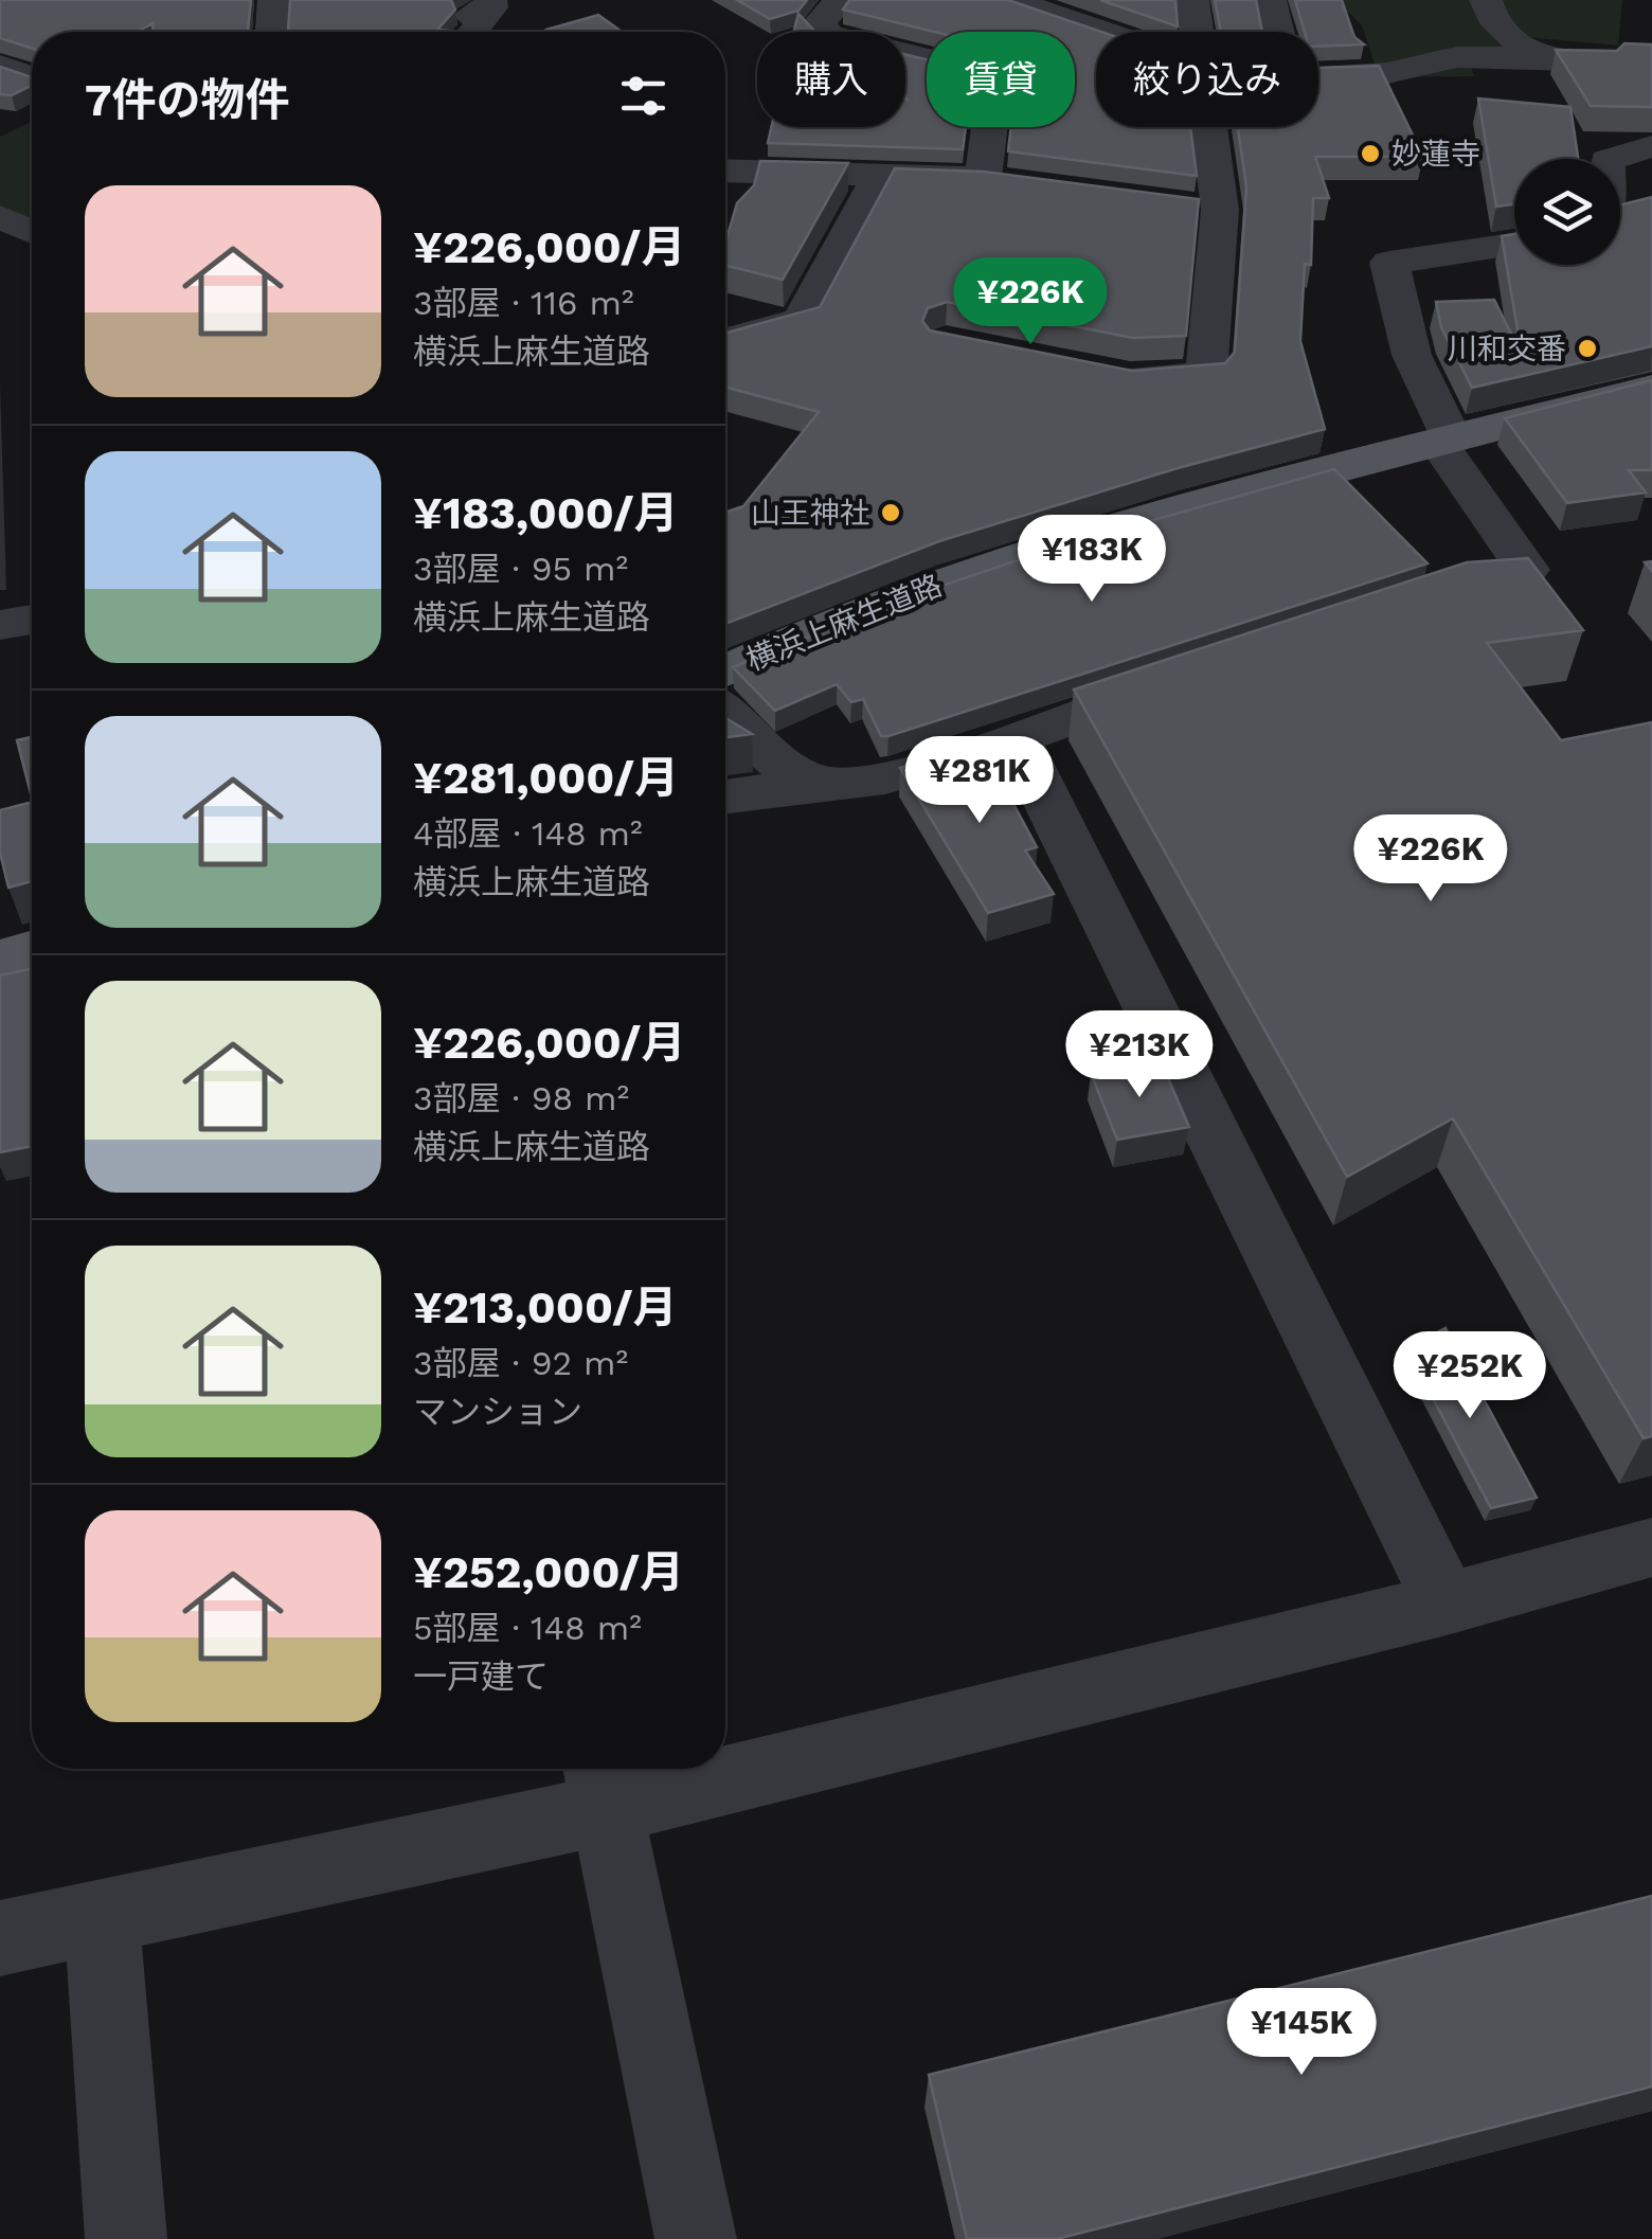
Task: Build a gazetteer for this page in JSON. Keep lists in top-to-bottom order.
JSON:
{
  "streets": {
    "main road": ["横浜上麻生道路"]
  },
  "places": ["妙蓮寺", "川和交番", "山王神社"],
  "page": {
    "chip": ["購入", "賃貸", "絞り込み"],
    "heading": "7件の物件",
    "list": [
      {
        "name": "¥226,000/月",
        "note": "3部屋 · 116 m² · 横浜上麻生道路"
      },
      {
        "name": "¥183,000/月",
        "note": "3部屋 · 95 m² · 横浜上麻生道路"
      },
      {
        "name": "¥281,000/月",
        "note": "4部屋 · 148 m² · 横浜上麻生道路"
      },
      {
        "name": "¥226,000/月",
        "note": "3部屋 · 98 m² · 横浜上麻生道路"
      },
      {
        "name": "¥213,000/月",
        "note": "3部屋 · 92 m² · マンション"
      },
      {
        "name": "¥252,000/月",
        "note": "5部屋 · 148 m² · 一戸建て"
      }
    ],
    "price": [
      "¥226K",
      "¥183K",
      "¥281K",
      "¥226K",
      "¥213K",
      "¥252K",
      "¥145K"
    ]
  }
}
